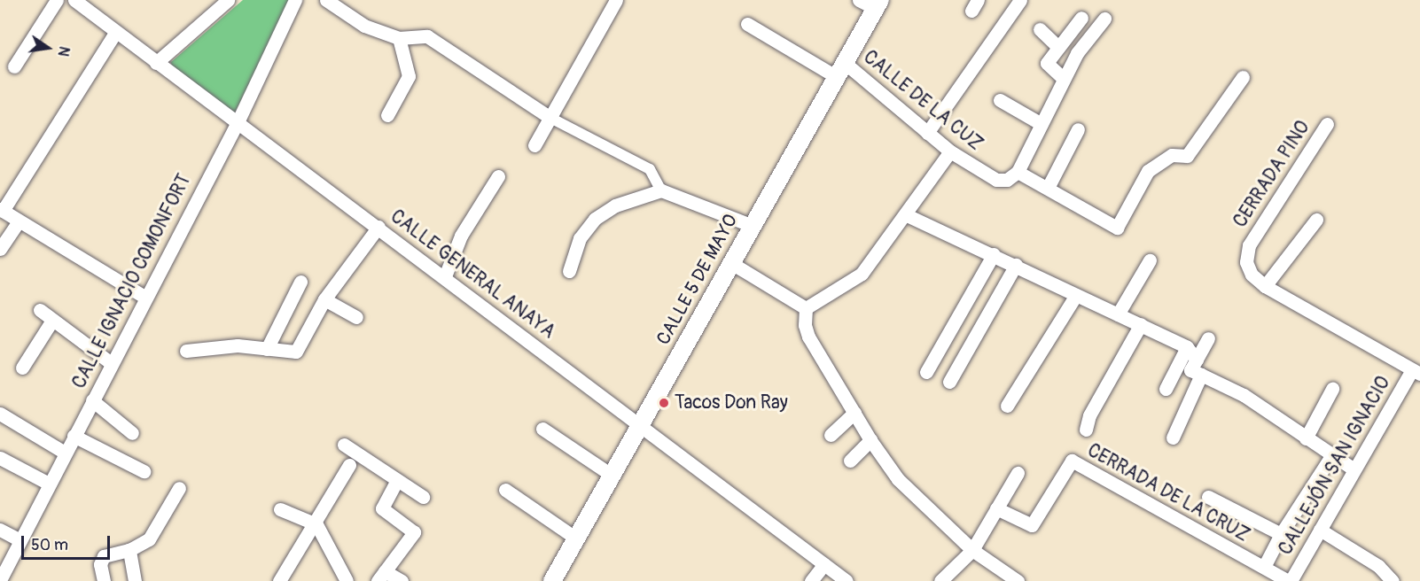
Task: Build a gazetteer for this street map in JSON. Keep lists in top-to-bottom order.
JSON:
{
  "streets": {
    "street": [
      "CALLE DE LA CUZ",
      "CERRADA PINO",
      "CALLE GENERAL ANAYA",
      "CALLE 5 DE MAYO",
      "CALLE IGNACIO COMONFORT",
      "CALLEJÓN SAN IGNACIO",
      "CERRADA DE LA CRUZ"
    ]
  },
  "crossings": [
    ["CALLE DE LA CUZ", "CALLE 5 DE MAYO"],
    ["CALLE GENERAL ANAYA", "CALLE 5 DE MAYO"],
    ["CALLE GENERAL ANAYA", "CALLE IGNACIO COMONFORT"]
  ],
  "places": ["Tacos Don Ray"],
  "scale_bar": "50 m",
  "north": "right"
}
